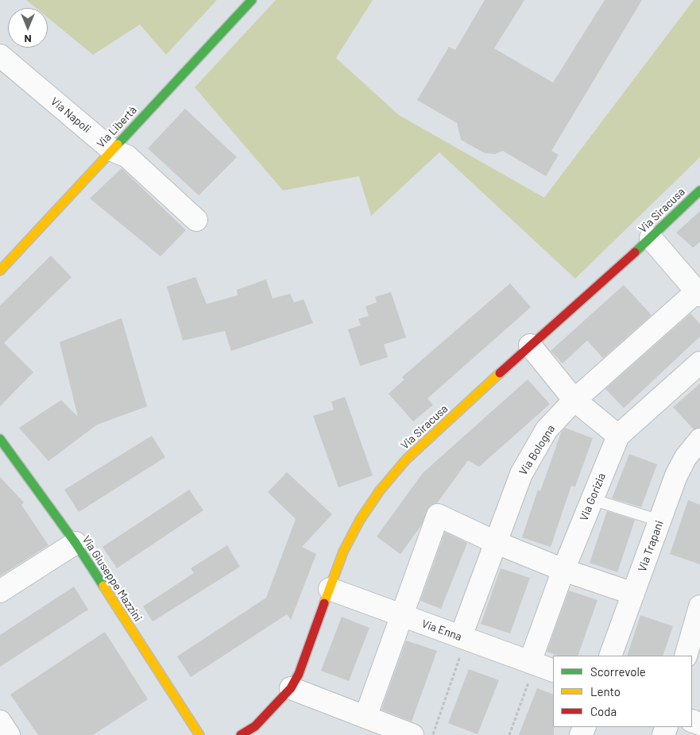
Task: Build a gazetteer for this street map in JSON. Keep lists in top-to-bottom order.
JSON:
{
  "streets": {
    "street": [
      "Via Napoli",
      "Via Libertà",
      "Via Siracusa",
      "Via Bologna",
      "Via Gorizia",
      "Via Trapani",
      "Via Giuseppe Mazzini",
      "Via Enna"
    ]
  },
  "crossings": [
    ["Via Napoli", "Via Libertà"],
    ["Via Siracusa", "Via Enna"],
    ["Via Bologna", "Via Enna"],
    ["Via Gorizia", "Via Enna"]
  ],
  "legend": ["Scorrevole", "Lento", "Coda"],
  "north": "bottom"
}
